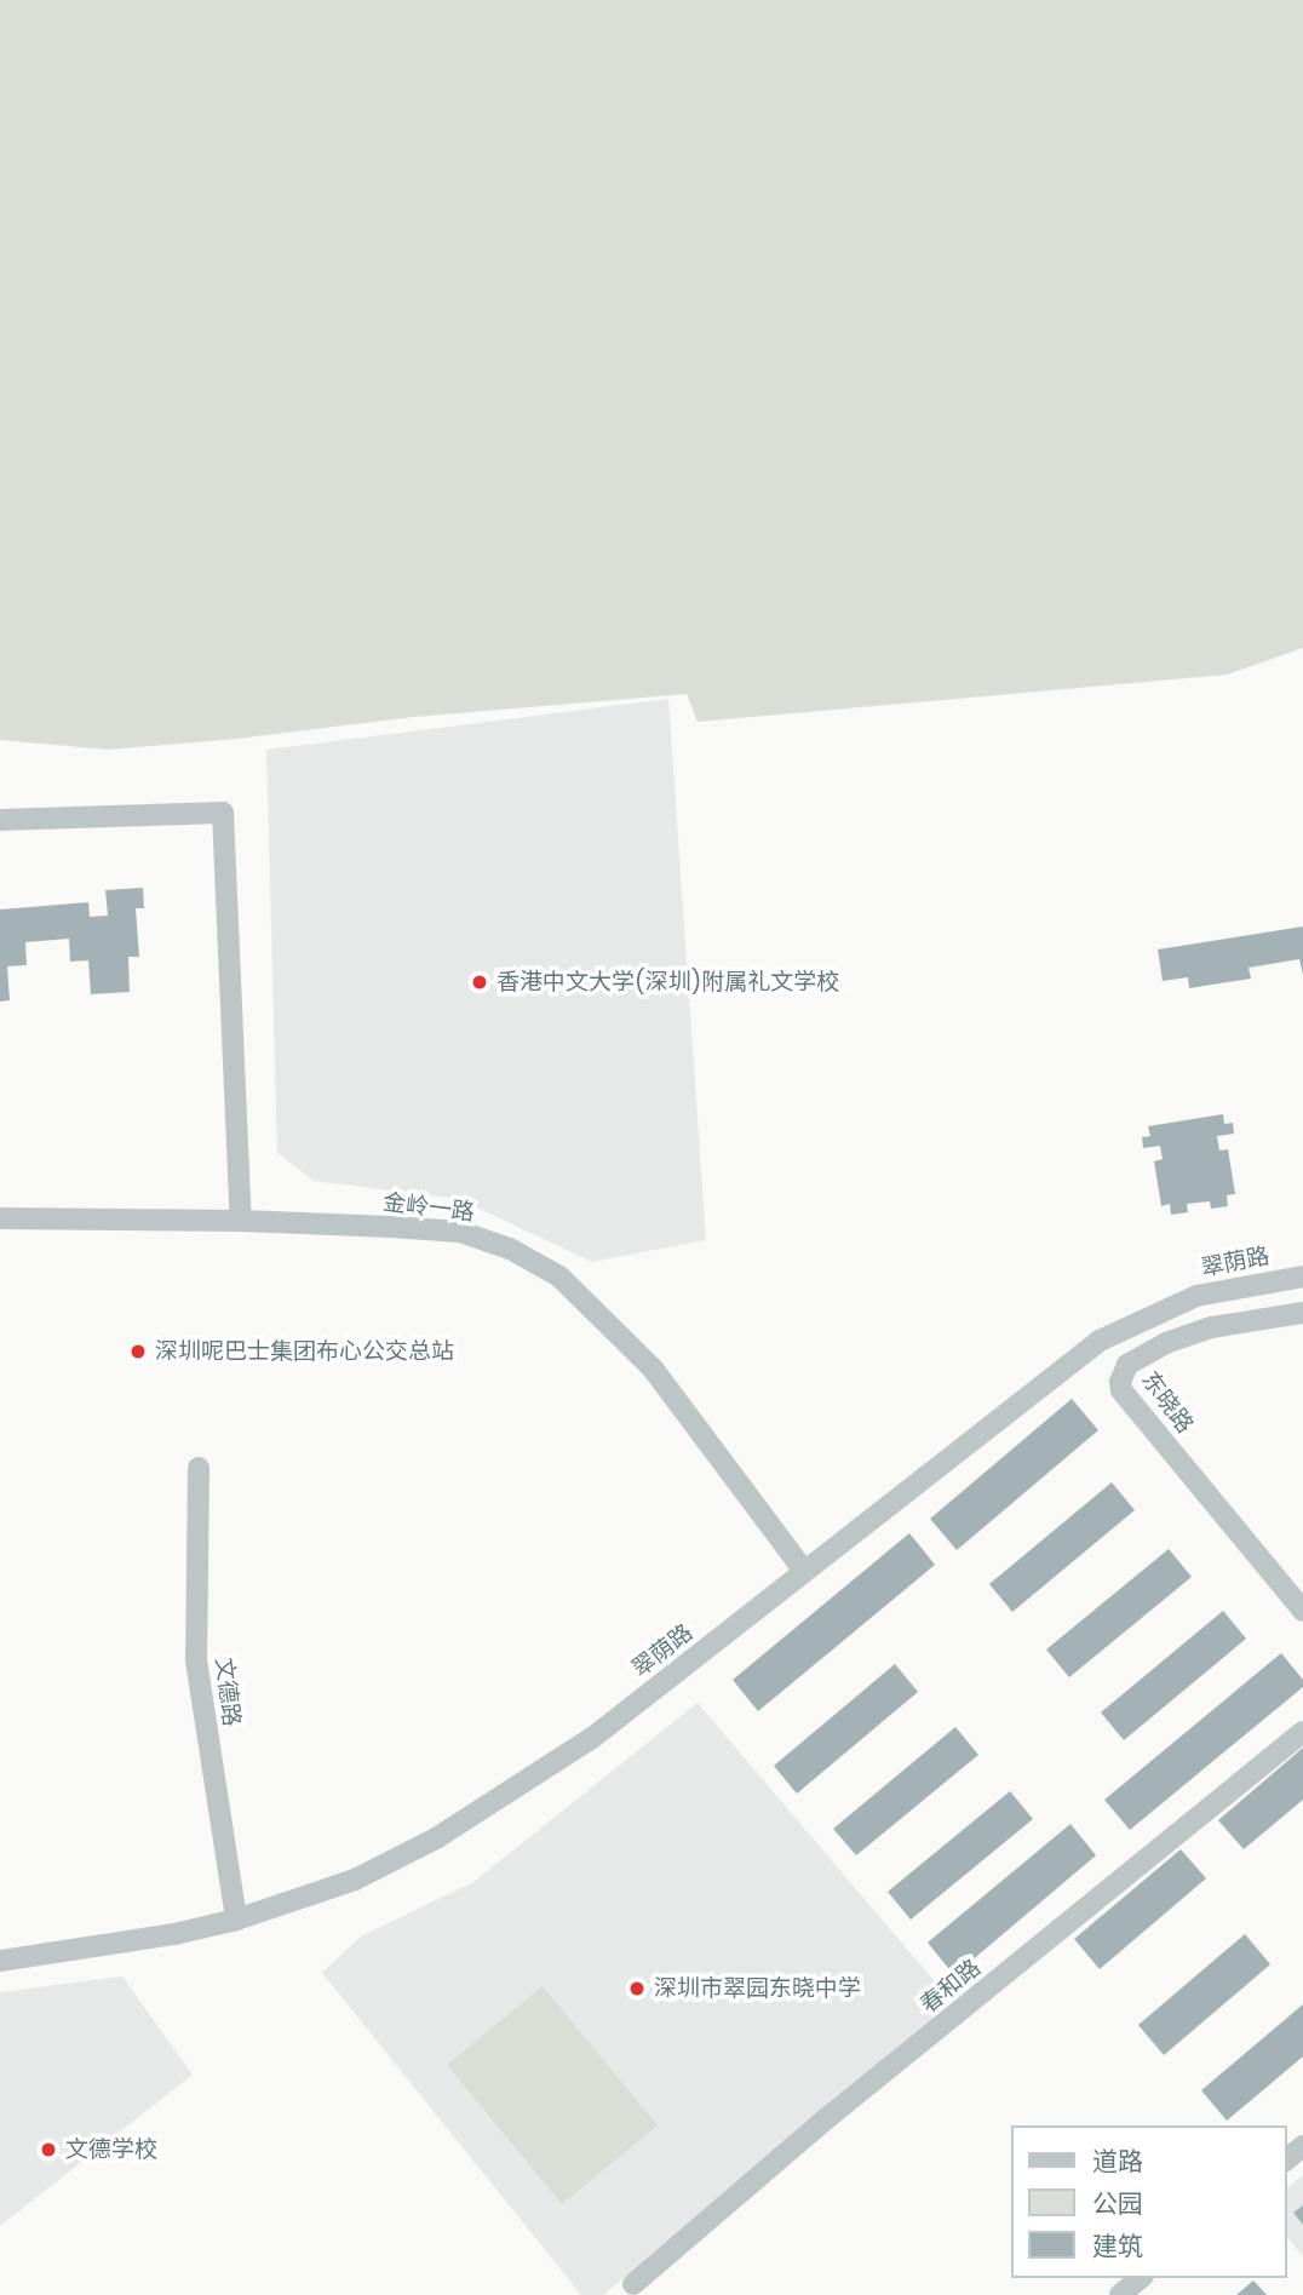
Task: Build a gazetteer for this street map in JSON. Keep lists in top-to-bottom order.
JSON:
{
  "streets": {
    "street": [
      "金岭一路",
      "翠荫路",
      "东晓路",
      "文德路",
      "春和路"
    ]
  },
  "crossings": [
    ["金岭一路", "翠荫路"],
    ["翠荫路", "文德路"]
  ],
  "places": [
    "香港中文大学(深圳)附属礼文学校",
    "深圳呢巴士集团布心公交总站",
    "深圳市翠园东晓中学",
    "文德学校"
  ],
  "legend": ["道路", "公园", "建筑"]
}
